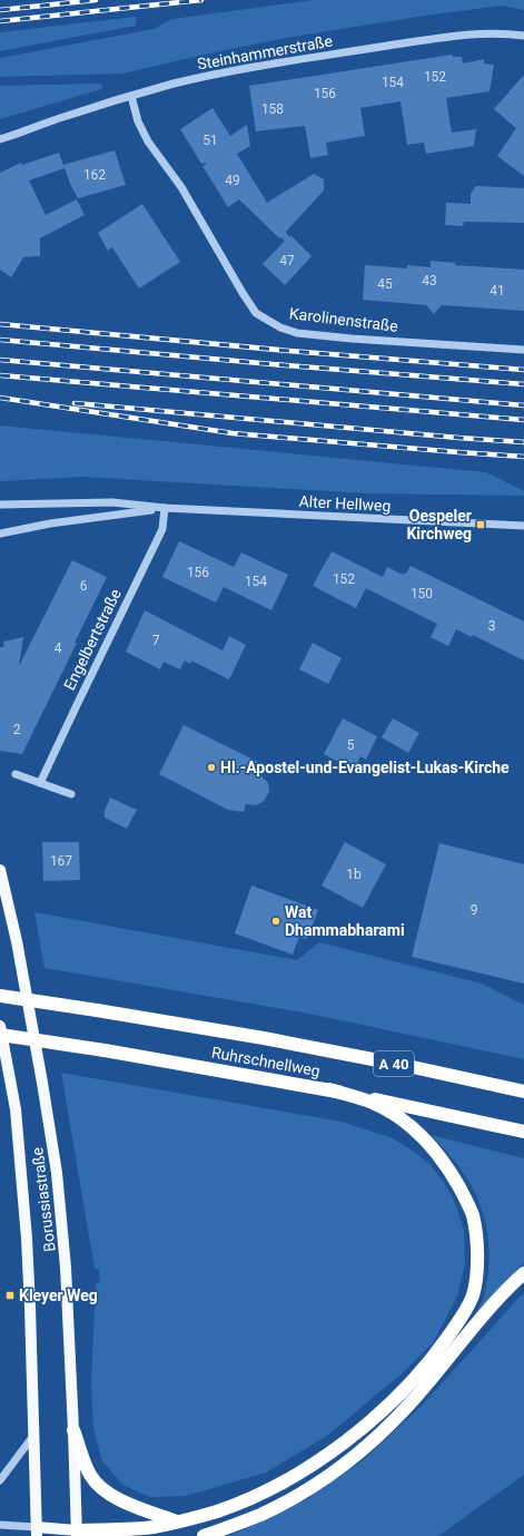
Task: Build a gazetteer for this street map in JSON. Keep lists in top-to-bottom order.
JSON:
{
  "streets": {
    "highway": ["Ruhrschnellweg", "A 40"],
    "main road": ["Borussiastraße"],
    "street": [
      "Steinhammerstraße",
      "Karolinenstraße",
      "Alter Hellweg",
      "Engelbertstraße"
    ]
  },
  "crossings": [
    ["Steinhammerstraße", "Karolinenstraße"],
    ["Alter Hellweg", "Engelbertstraße"]
  ],
  "places": {
    "transit": ["Oespeler Kirchweg", "Kleyer Weg"],
    "other": ["Hl.-Apostel-und-Evangelist-Lukas-Kirche", "Wat Dhammabharami"]
  },
  "house_numbers": [
    "152",
    "154",
    "156",
    "158",
    "51",
    "162",
    "49",
    "47",
    "43",
    "45",
    "41",
    "156",
    "152",
    "154",
    "6",
    "150",
    "3",
    "7",
    "4",
    "2",
    "5",
    "167",
    "1b",
    "9"
  ]
}
